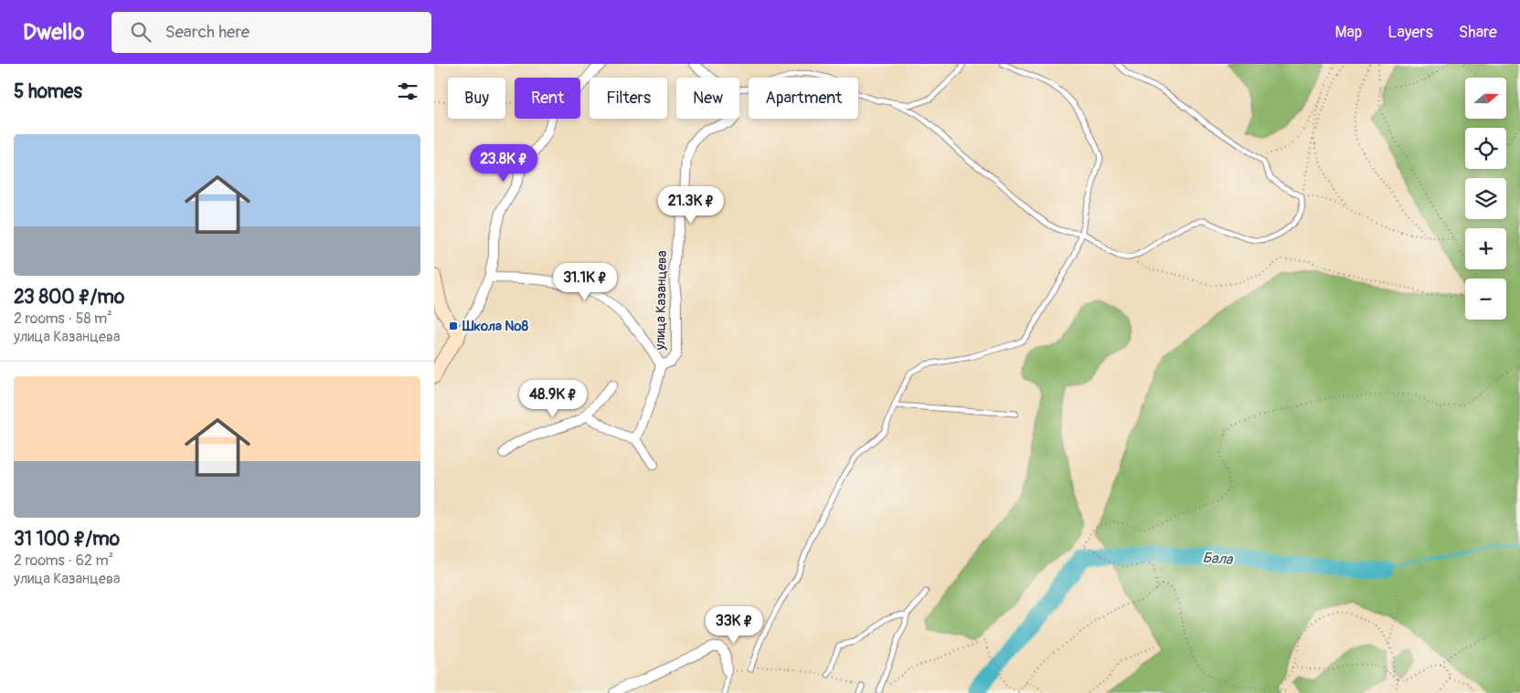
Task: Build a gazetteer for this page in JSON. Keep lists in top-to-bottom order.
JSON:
{
  "streets": {
    "street": ["улица Казанцева"]
  },
  "water": ["Бала"],
  "places": {
    "transit": ["Школа №8"]
  },
  "north": "right",
  "page": {
    "header": "Dwello",
    "search": "Search here",
    "nav": ["Map", "Layers", "Share"],
    "heading": "5 homes",
    "map_buttons": ["+", "−"],
    "chip": [
      "Buy",
      "Rent",
      "Filters",
      "New",
      "Apartment"
    ],
    "list": [
      {
        "name": "23 800 ₽/mo",
        "note": "2 rooms · 58 m² · улица Казанцева"
      },
      {
        "name": "31 100 ₽/mo",
        "note": "2 rooms · 62 m² · улица Казанцева"
      }
    ],
    "price": [
      "23.8K ₽",
      "21.3K ₽",
      "31.1K ₽",
      "48.9K ₽",
      "33K ₽"
    ]
  }
}
